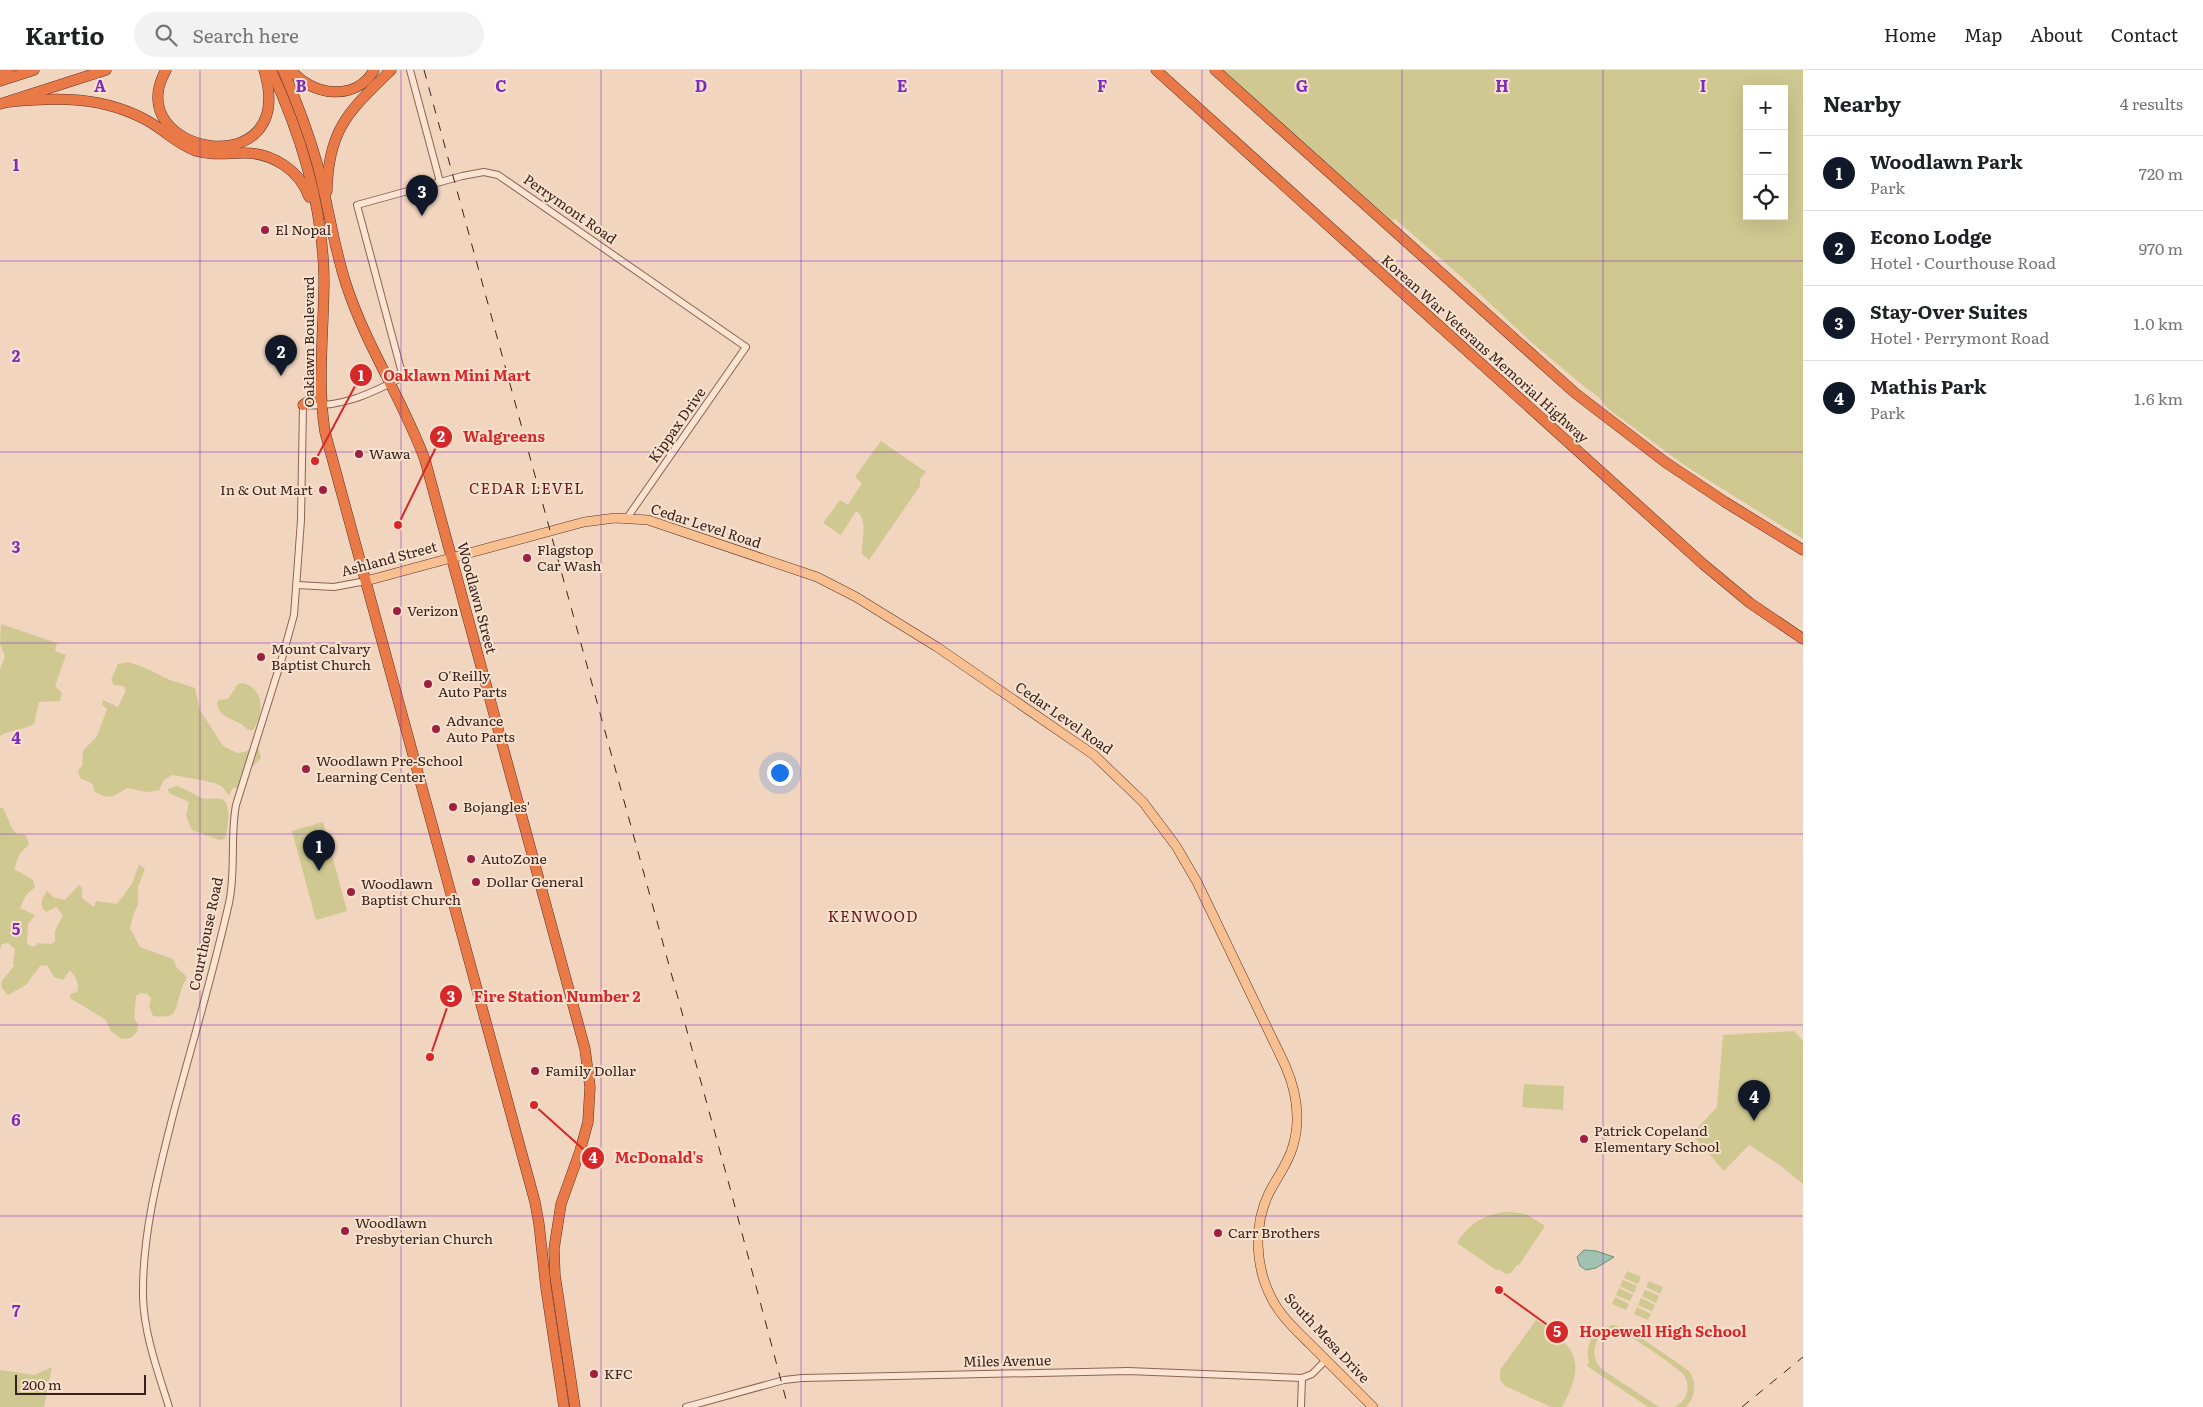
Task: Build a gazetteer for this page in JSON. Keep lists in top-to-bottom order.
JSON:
{
  "streets": {
    "highway": ["Oaklawn Boulevard", "Korean War Veterans Memorial Highway", "Woodlawn Street"],
    "main road": ["Cedar Level Road", "Ashland Street", "South Mesa Drive"],
    "street": [
      "Perrymont Road",
      "Kippax Drive",
      "Courthouse Road",
      "Miles Avenue"
    ]
  },
  "crossings": [
    ["Perrymont Road", "Kippax Drive"],
    ["Perrymont Road", "Woodlawn Street"],
    ["Oaklawn Boulevard", "Ashland Street"],
    ["Kippax Drive", "Cedar Level Road"],
    ["Cedar Level Road", "Ashland Street"],
    ["Cedar Level Road", "South Mesa Drive"],
    ["Ashland Street", "Woodlawn Street"],
    ["Ashland Street", "Courthouse Road"]
  ],
  "districts": ["CEDAR LEVEL", "KENWOOD"],
  "places": [
    "El Nopal",
    "Wawa",
    "Oaklawn Mini Mart",
    "In & Out Mart",
    "Walgreens",
    "Flagstop Car Wash",
    "Verizon",
    "Mount Calvary Baptist Church",
    "O'Reilly Auto Parts",
    "Advance Auto Parts",
    "Woodlawn Pre-School Learning Center",
    "Bojangles'",
    "AutoZone",
    "Dollar General",
    "Woodlawn Baptist Church",
    "Fire Station Number 2",
    "Family Dollar",
    "McDonald's",
    "Patrick Copeland Elementary School",
    "Woodlawn Presbyterian Church",
    "Carr Brothers",
    "Hopewell High School",
    "KFC"
  ],
  "scale_bar": "200 m",
  "page": {
    "header": "Kartio",
    "search": "Search here",
    "nav": [
      "Home",
      "Map",
      "About",
      "Contact"
    ],
    "heading": ["Nearby", "4 results"],
    "map_buttons": ["+", "−"],
    "list": [
      {
        "mark": "1",
        "name": "Woodlawn Park",
        "note": "Park",
        "value": "720 m"
      },
      {
        "mark": "2",
        "name": "Econo Lodge",
        "note": "Hotel · Courthouse Road",
        "value": "970 m"
      },
      {
        "mark": "3",
        "name": "Stay-Over Suites",
        "note": "Hotel · Perrymont Road",
        "value": "1.0 km"
      },
      {
        "mark": "4",
        "name": "Mathis Park",
        "note": "Park",
        "value": "1.6 km"
      }
    ],
    "pins": [
      "3",
      "2",
      "1",
      "4"
    ],
    "scale": "200 m"
  },
  "grid": {
    "columns": [
      "A",
      "B",
      "C",
      "D",
      "E",
      "F",
      "G",
      "H",
      "I"
    ],
    "rows": [
      "1",
      "2",
      "3",
      "4",
      "5",
      "6",
      "7"
    ]
  }
}
